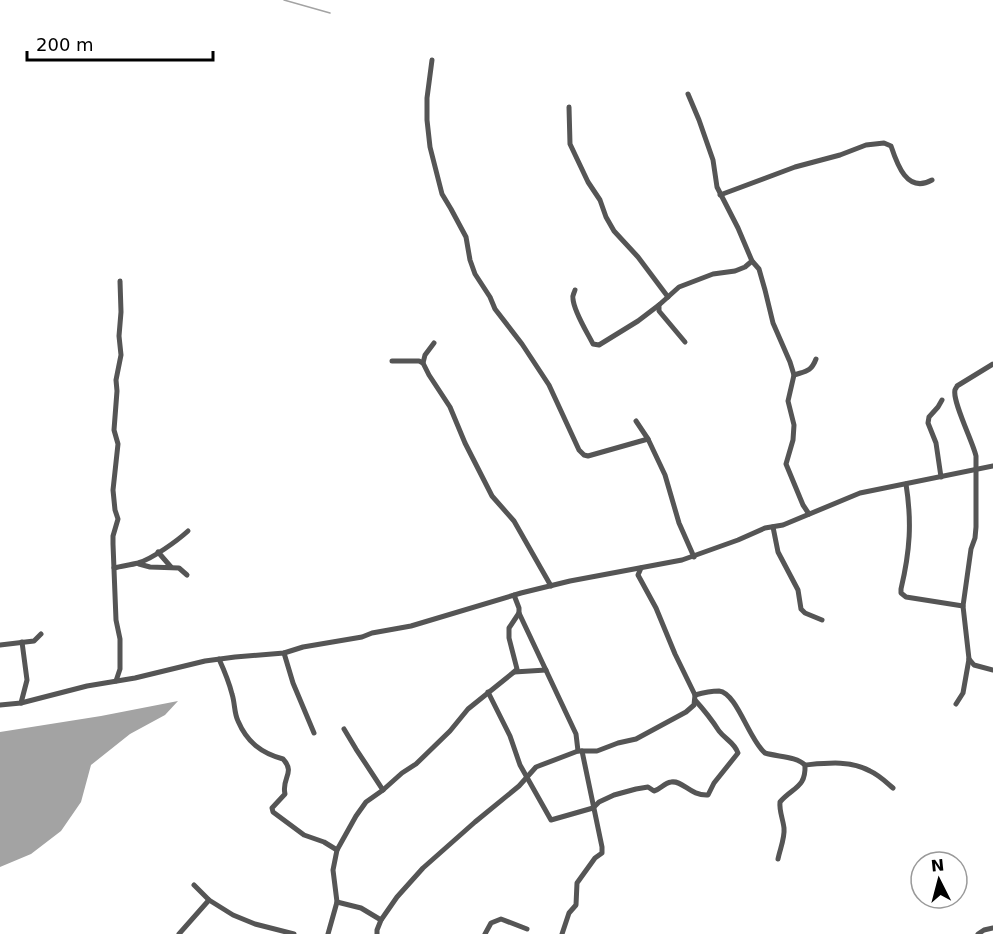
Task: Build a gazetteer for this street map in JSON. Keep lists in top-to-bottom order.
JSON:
{
  "scale_bar": "200 m",
  "north": "top"
}
